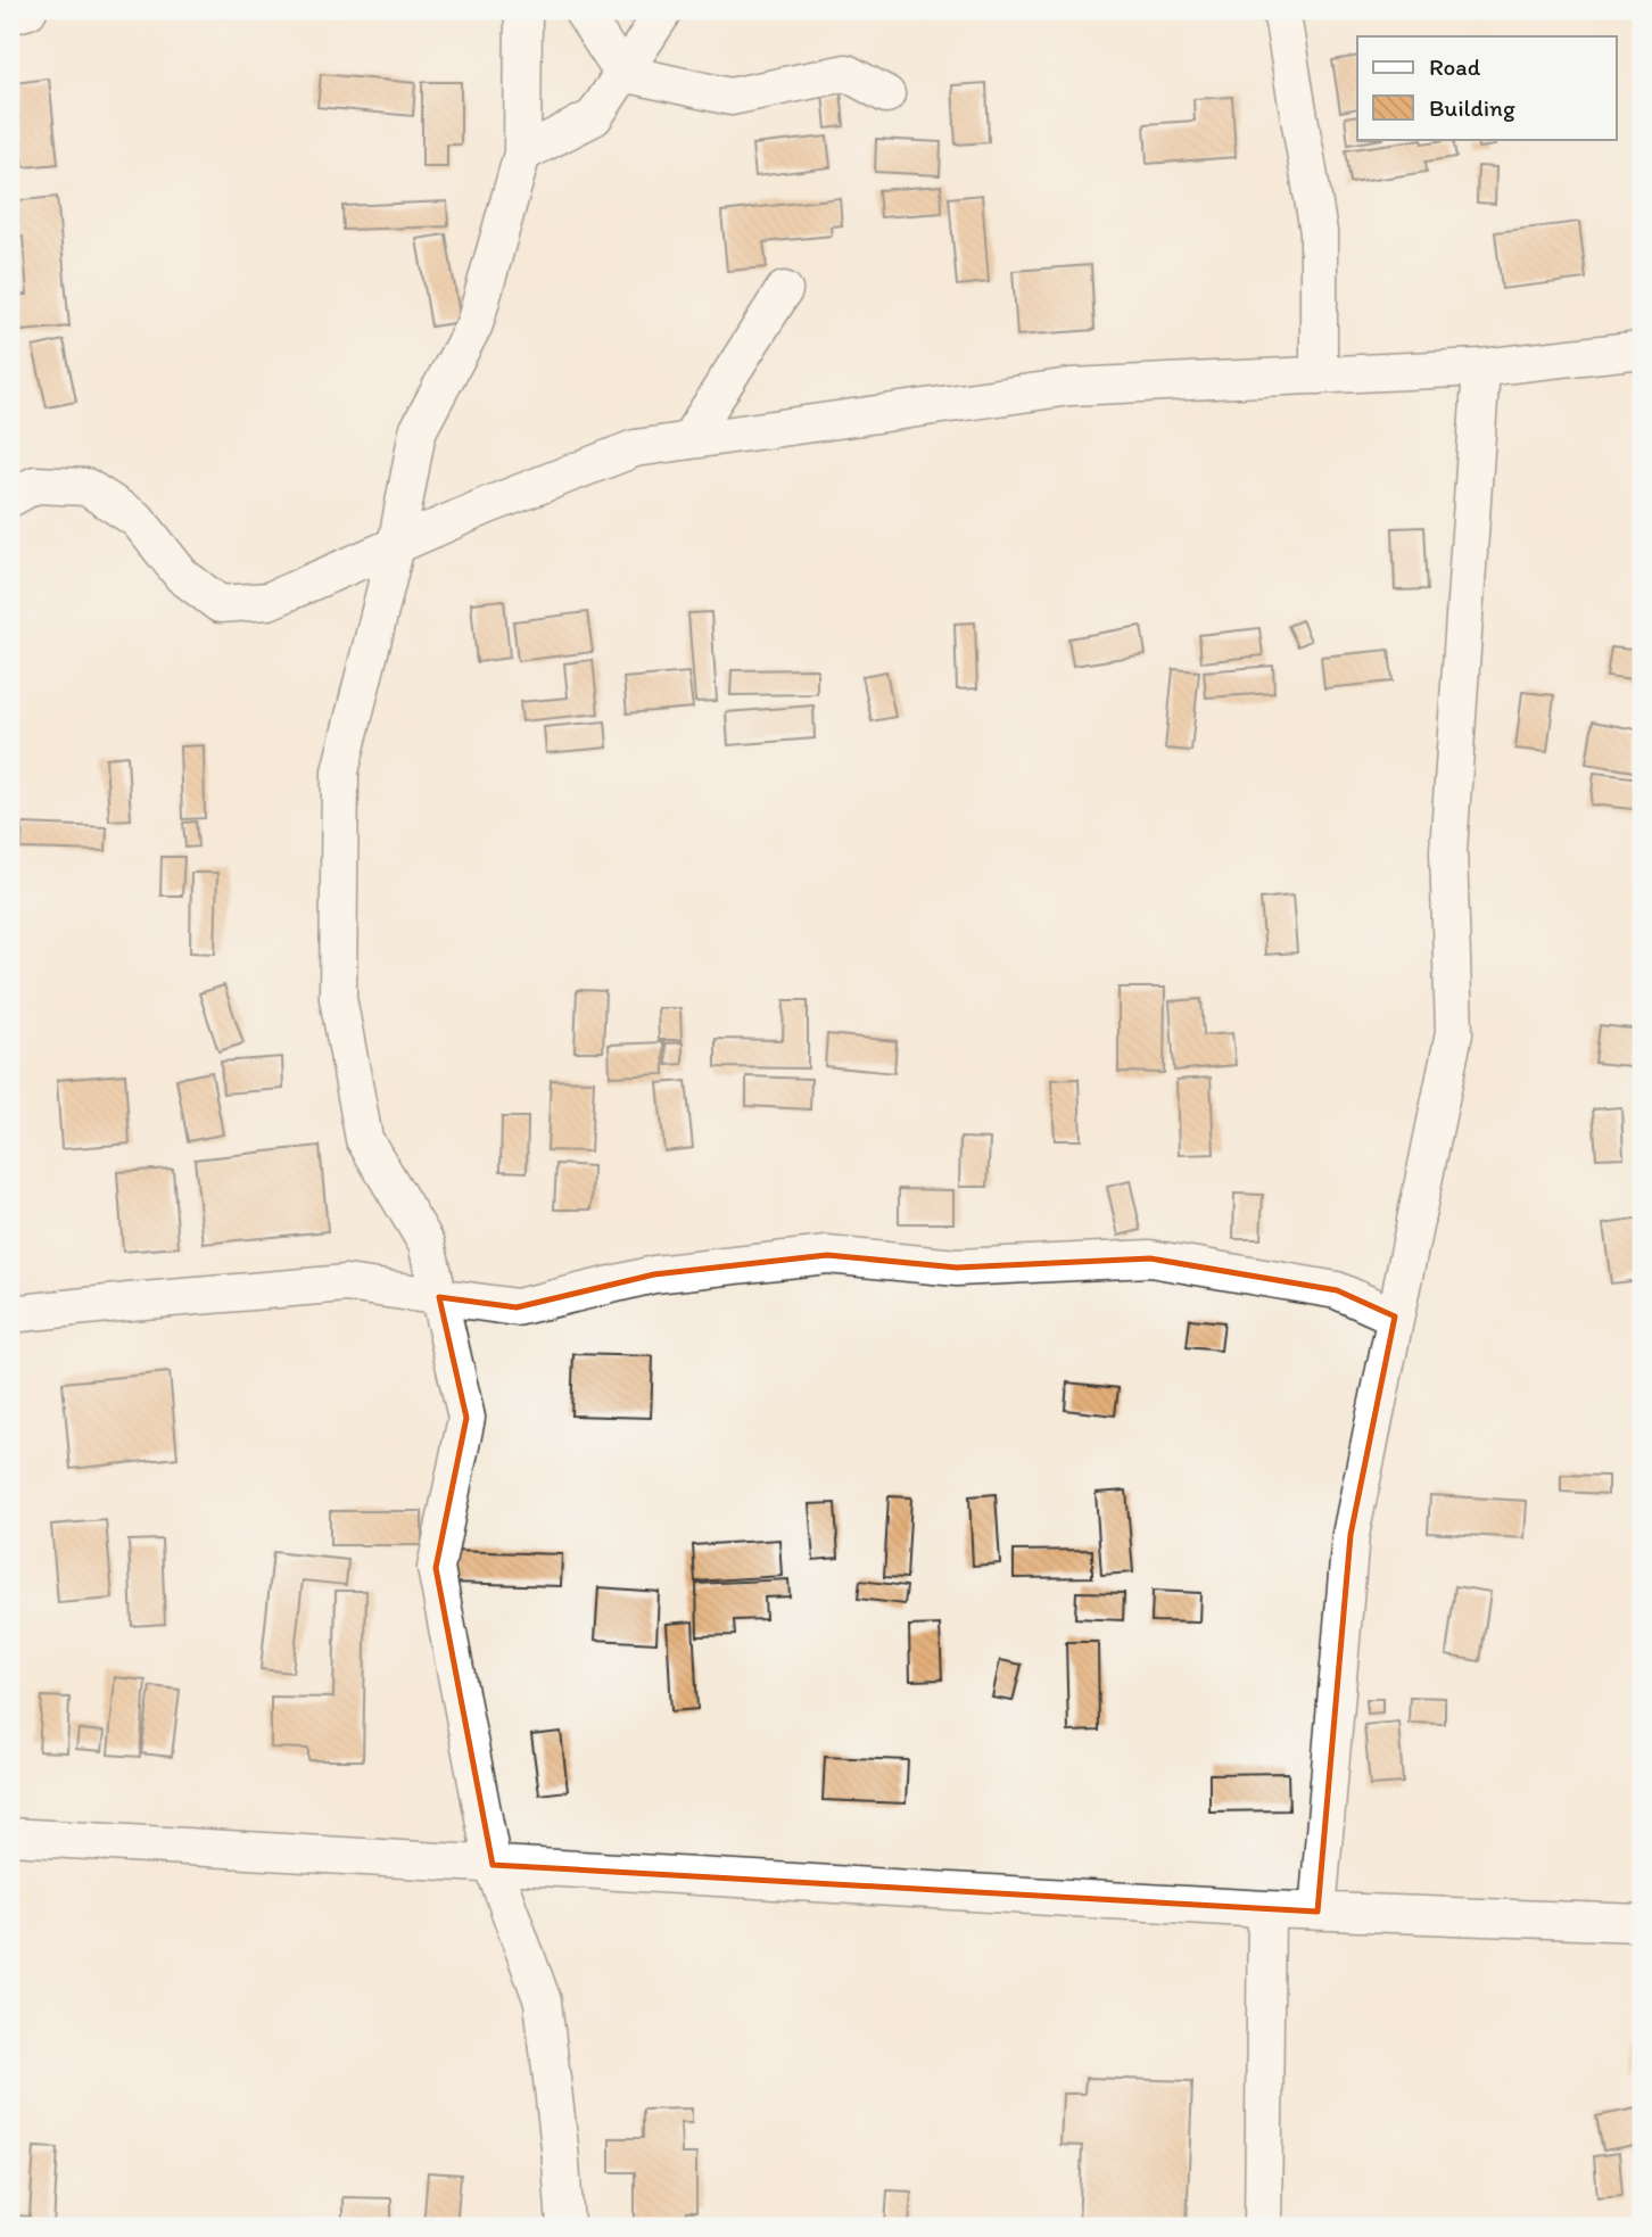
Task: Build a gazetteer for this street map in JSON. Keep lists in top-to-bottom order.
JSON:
{
  "legend": ["Road", "Building"]
}
